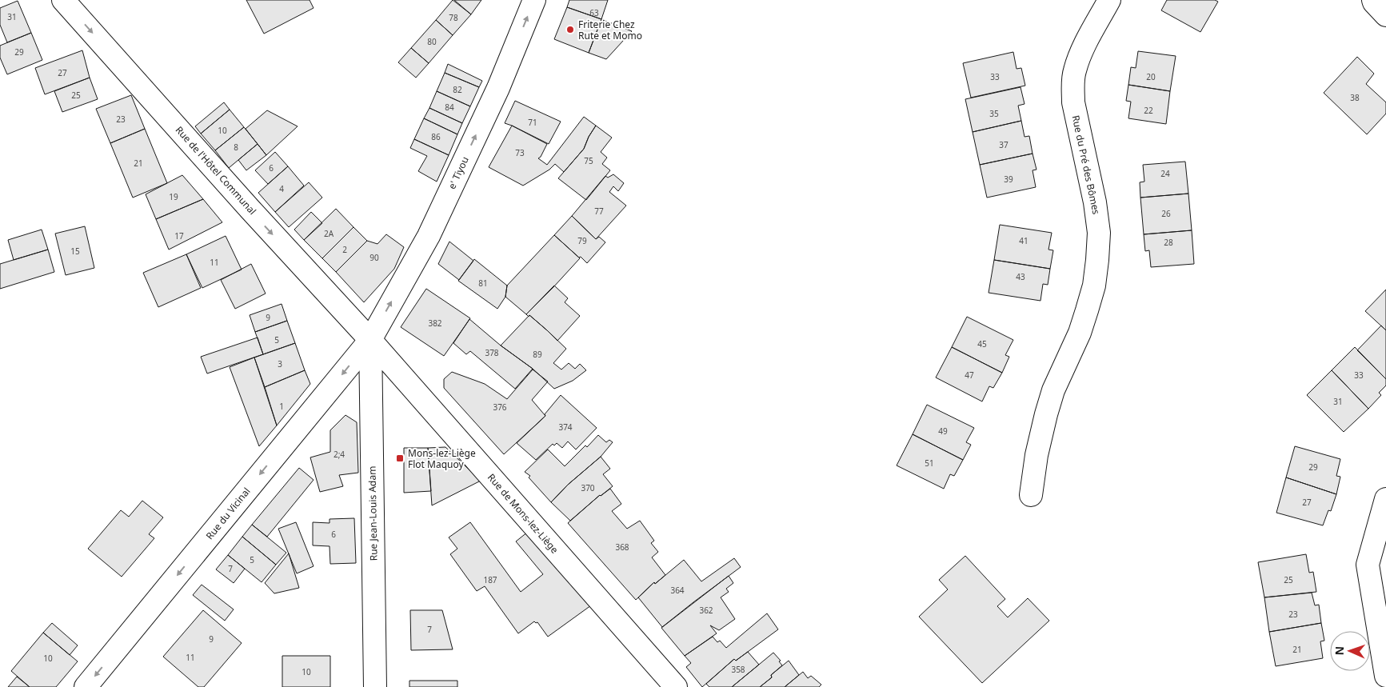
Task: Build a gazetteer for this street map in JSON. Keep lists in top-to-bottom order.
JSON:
{
  "streets": {
    "street": [
      "Rue du Pré des Bômes",
      "Rue de l'Hôtel Communal",
      "e' Tiyou",
      "Rue du Vicinal",
      "Rue Jean-Louis Adam",
      "Rue de Mons-lez-Liège"
    ]
  },
  "crossings": [
    ["Rue de l'Hôtel Communal", "e' Tiyou"],
    ["Rue de l'Hôtel Communal", "Rue du Vicinal"],
    ["Rue de l'Hôtel Communal", "Rue Jean-Louis Adam"],
    ["Rue de l'Hôtel Communal", "Rue de Mons-lez-Liège"],
    ["e' Tiyou", "Rue du Vicinal"],
    ["e' Tiyou", "Rue Jean-Louis Adam"],
    ["e' Tiyou", "Rue de Mons-lez-Liège"],
    ["Rue du Vicinal", "Rue Jean-Louis Adam"],
    ["Rue du Vicinal", "Rue de Mons-lez-Liège"],
    ["Rue Jean-Louis Adam", "Rue de Mons-lez-Liège"]
  ],
  "one_way": ["Rue de l'Hôtel Communal", "e' Tiyou", "Rue du Vicinal"],
  "places": {
    "other": ["Friterie Chez Rute et Momo"],
    "transit": ["Mons-lez-Liège Flot Maquoy"]
  },
  "house_numbers": [
    "63",
    "31",
    "78",
    "80",
    "29",
    "27",
    "33",
    "20",
    "82",
    "25",
    "38",
    "84",
    "22",
    "35",
    "23",
    "71",
    "10",
    "86",
    "37",
    "8",
    "73",
    "75",
    "21",
    "6",
    "24",
    "39",
    "4",
    "19",
    "77",
    "26",
    "2A",
    "17",
    "79",
    "41",
    "28",
    "2",
    "15",
    "90",
    "11",
    "43",
    "81",
    "9",
    "382",
    "5",
    "45",
    "378",
    "89",
    "3",
    "47",
    "33",
    "31",
    "1",
    "376",
    "374",
    "49",
    "2;4",
    "51",
    "29",
    "370",
    "27",
    "6",
    "368",
    "5",
    "7",
    "187",
    "25",
    "364",
    "362",
    "23",
    "7",
    "9",
    "21",
    "11",
    "10",
    "358",
    "10"
  ],
  "north": "left"
}
